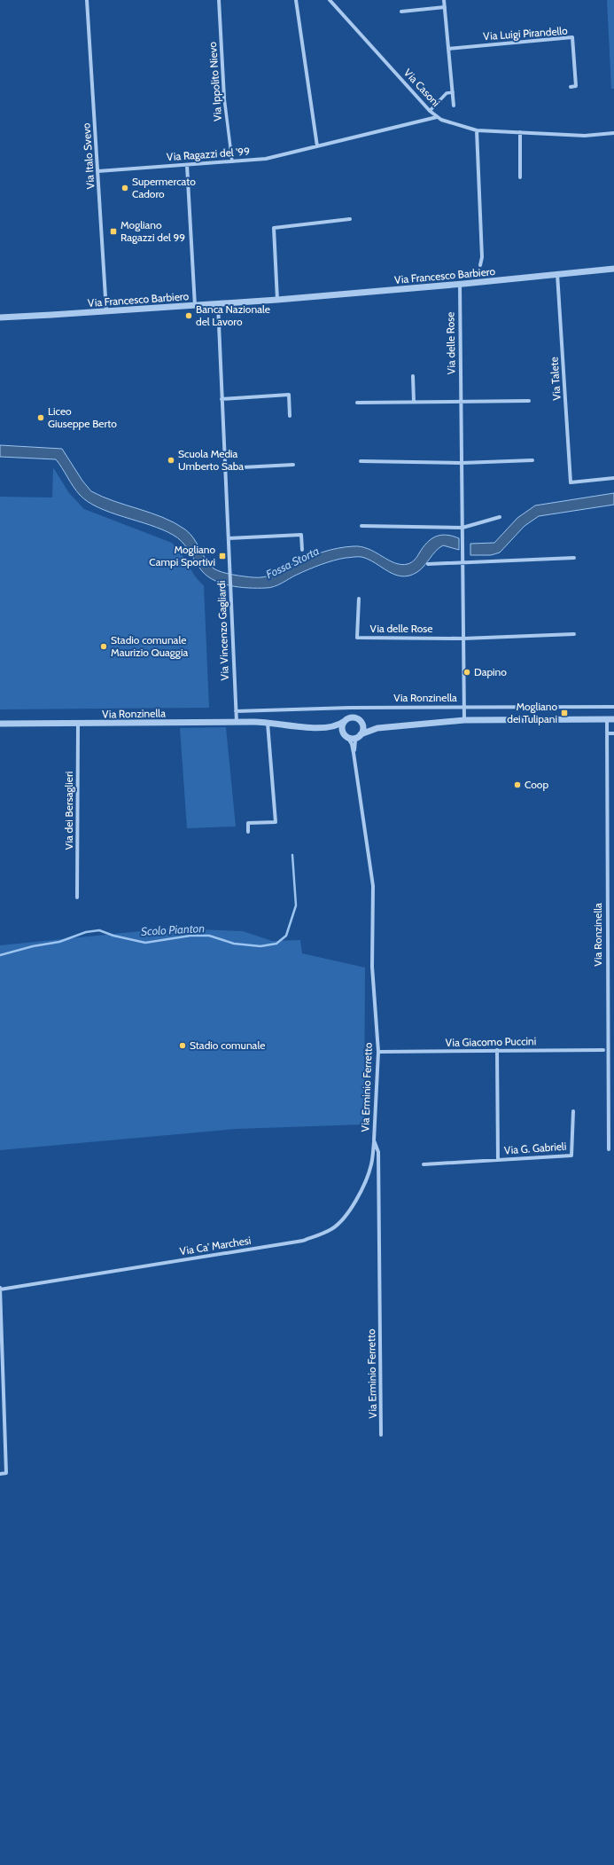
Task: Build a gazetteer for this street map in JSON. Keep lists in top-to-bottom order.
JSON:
{
  "streets": {
    "street": [
      "Via Luigi Pirandello",
      "Via Ippolito Nievo",
      "Via Casoni",
      "Via Ragazzi del '99",
      "Via Italo Svevo",
      "Via Francesco Barbiero",
      "Via delle Rose",
      "Via Talete",
      "Via Vincenzo Gagliardi",
      "Via Ronzinella",
      "Via dei Bersaglieri",
      "Via Giacomo Puccini",
      "Via Erminio Ferretto",
      "Via G. Gabrieli",
      "Via Ca' Marchesi"
    ]
  },
  "crossings": [
    ["Via Ippolito Nievo", "Via Ragazzi del '99"],
    ["Via Casoni", "Via Ragazzi del '99"],
    ["Via Ragazzi del '99", "Via Italo Svevo"],
    ["Via Italo Svevo", "Via Francesco Barbiero"],
    ["Via Francesco Barbiero", "Via delle Rose"],
    ["Via Francesco Barbiero", "Via Talete"],
    ["Via Francesco Barbiero", "Via Vincenzo Gagliardi"],
    ["Via delle Rose", "Via Ronzinella"],
    ["Via Vincenzo Gagliardi", "Via Ronzinella"],
    ["Via Ronzinella", "Via dei Bersaglieri"],
    ["Via Ronzinella", "Via Erminio Ferretto"],
    ["Via Giacomo Puccini", "Via Erminio Ferretto"],
    ["Via Giacomo Puccini", "Via G. Gabrieli"],
    ["Via Erminio Ferretto", "Via Ca' Marchesi"]
  ],
  "water": ["Fossa Storta", "Scolo Pianton"],
  "places": {
    "other": [
      "Supermercato Cadoro",
      "Banca Nazionale del Lavoro",
      "Liceo Giuseppe Berto",
      "Scuola Media Umberto Saba",
      "Stadio comunale Maurizio Quaggia",
      "Dapino",
      "Coop",
      "Stadio comunale"
    ],
    "transit": ["Mogliano Ragazzi del 99", "Mogliano Campi Sportivi", "Mogliano dei Tulipani"]
  }
}
